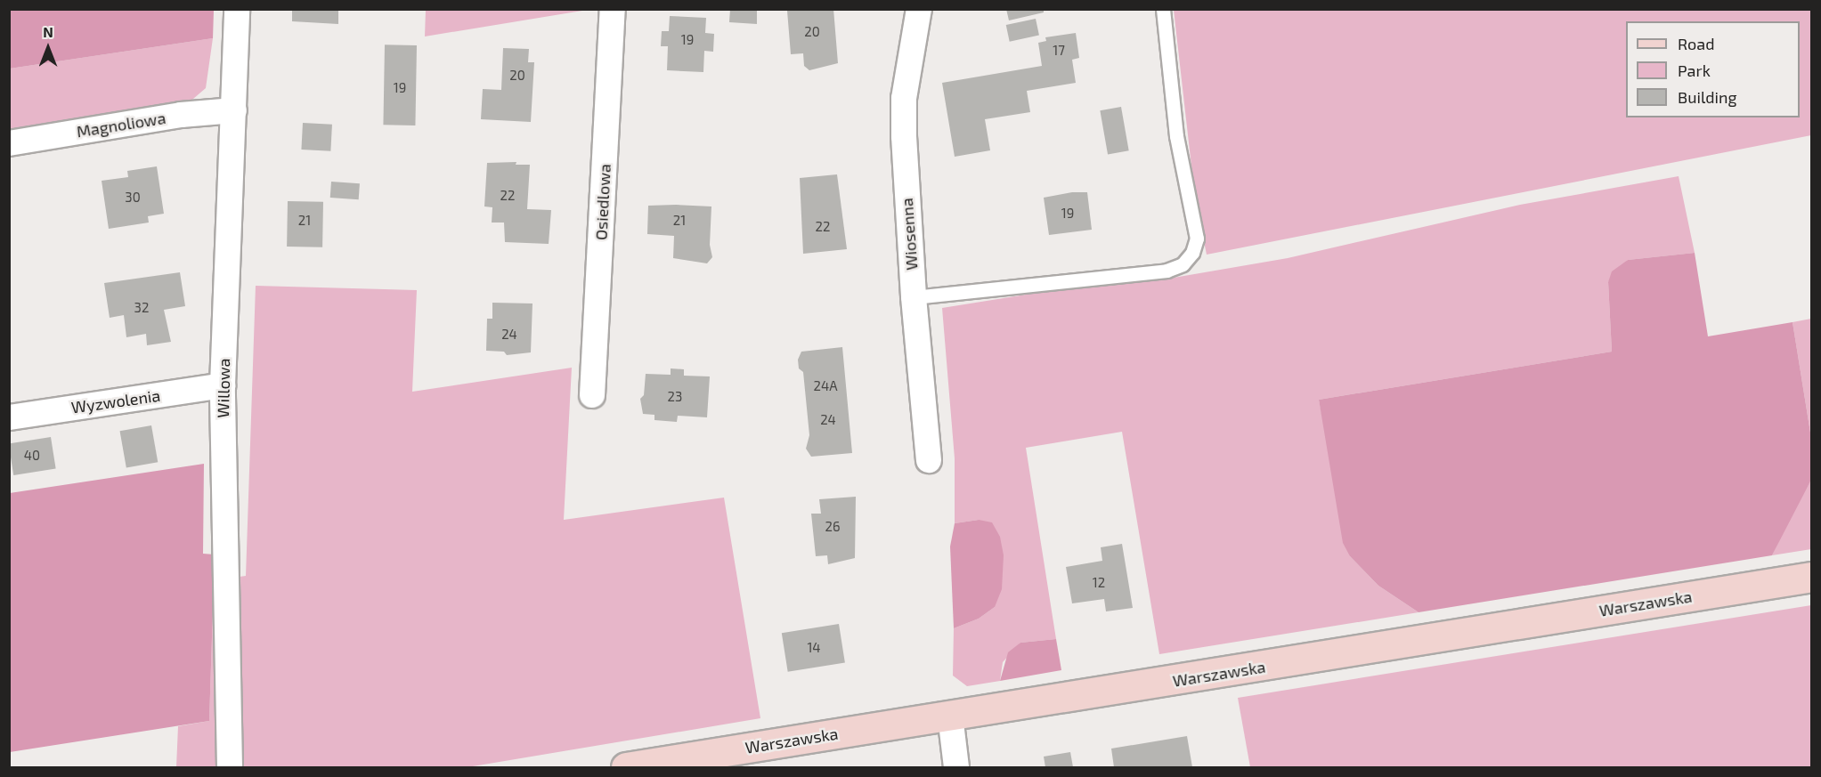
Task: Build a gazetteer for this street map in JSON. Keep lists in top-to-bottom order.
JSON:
{
  "streets": {
    "street": [
      "Magnoliowa",
      "Osiedlowa",
      "Wiosenna",
      "Willowa",
      "Wyzwolenia",
      "Warszawska"
    ]
  },
  "crossings": [
    ["Magnoliowa", "Willowa"],
    ["Willowa", "Wyzwolenia"]
  ],
  "house_numbers": [
    "20",
    "19",
    "17",
    "20",
    "19",
    "22",
    "30",
    "19",
    "21",
    "21",
    "22",
    "32",
    "24",
    "24A",
    "23",
    "24",
    "40",
    "26",
    "12",
    "14"
  ],
  "legend": ["Road", "Park", "Building"],
  "north": "top"
}
